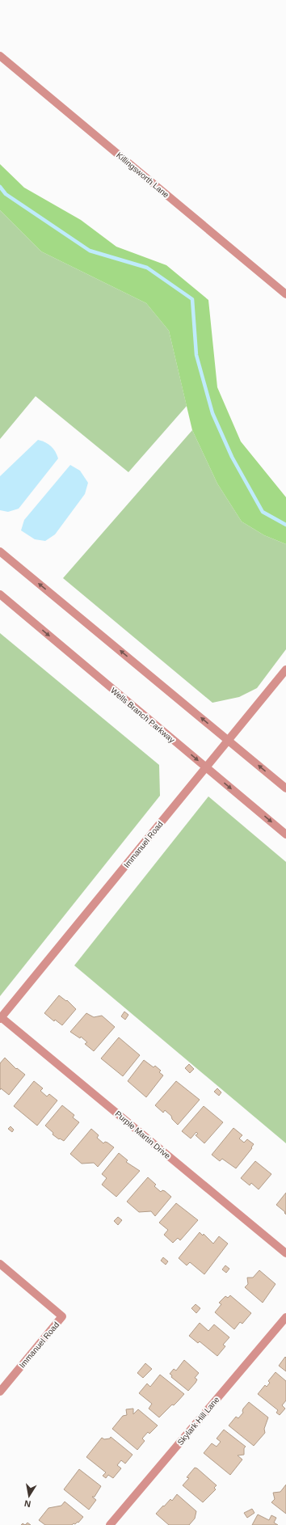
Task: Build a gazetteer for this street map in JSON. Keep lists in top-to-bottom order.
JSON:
{
  "streets": {
    "street": [
      "Killingsworth Lane",
      "Wells Branch Parkway",
      "Immanuel Road",
      "Purple Martin Drive",
      "Skylark Hill Lane"
    ]
  },
  "crossings": [
    ["Wells Branch Parkway", "Immanuel Road"],
    ["Immanuel Road", "Purple Martin Drive"]
  ],
  "north": "bottom"
}
